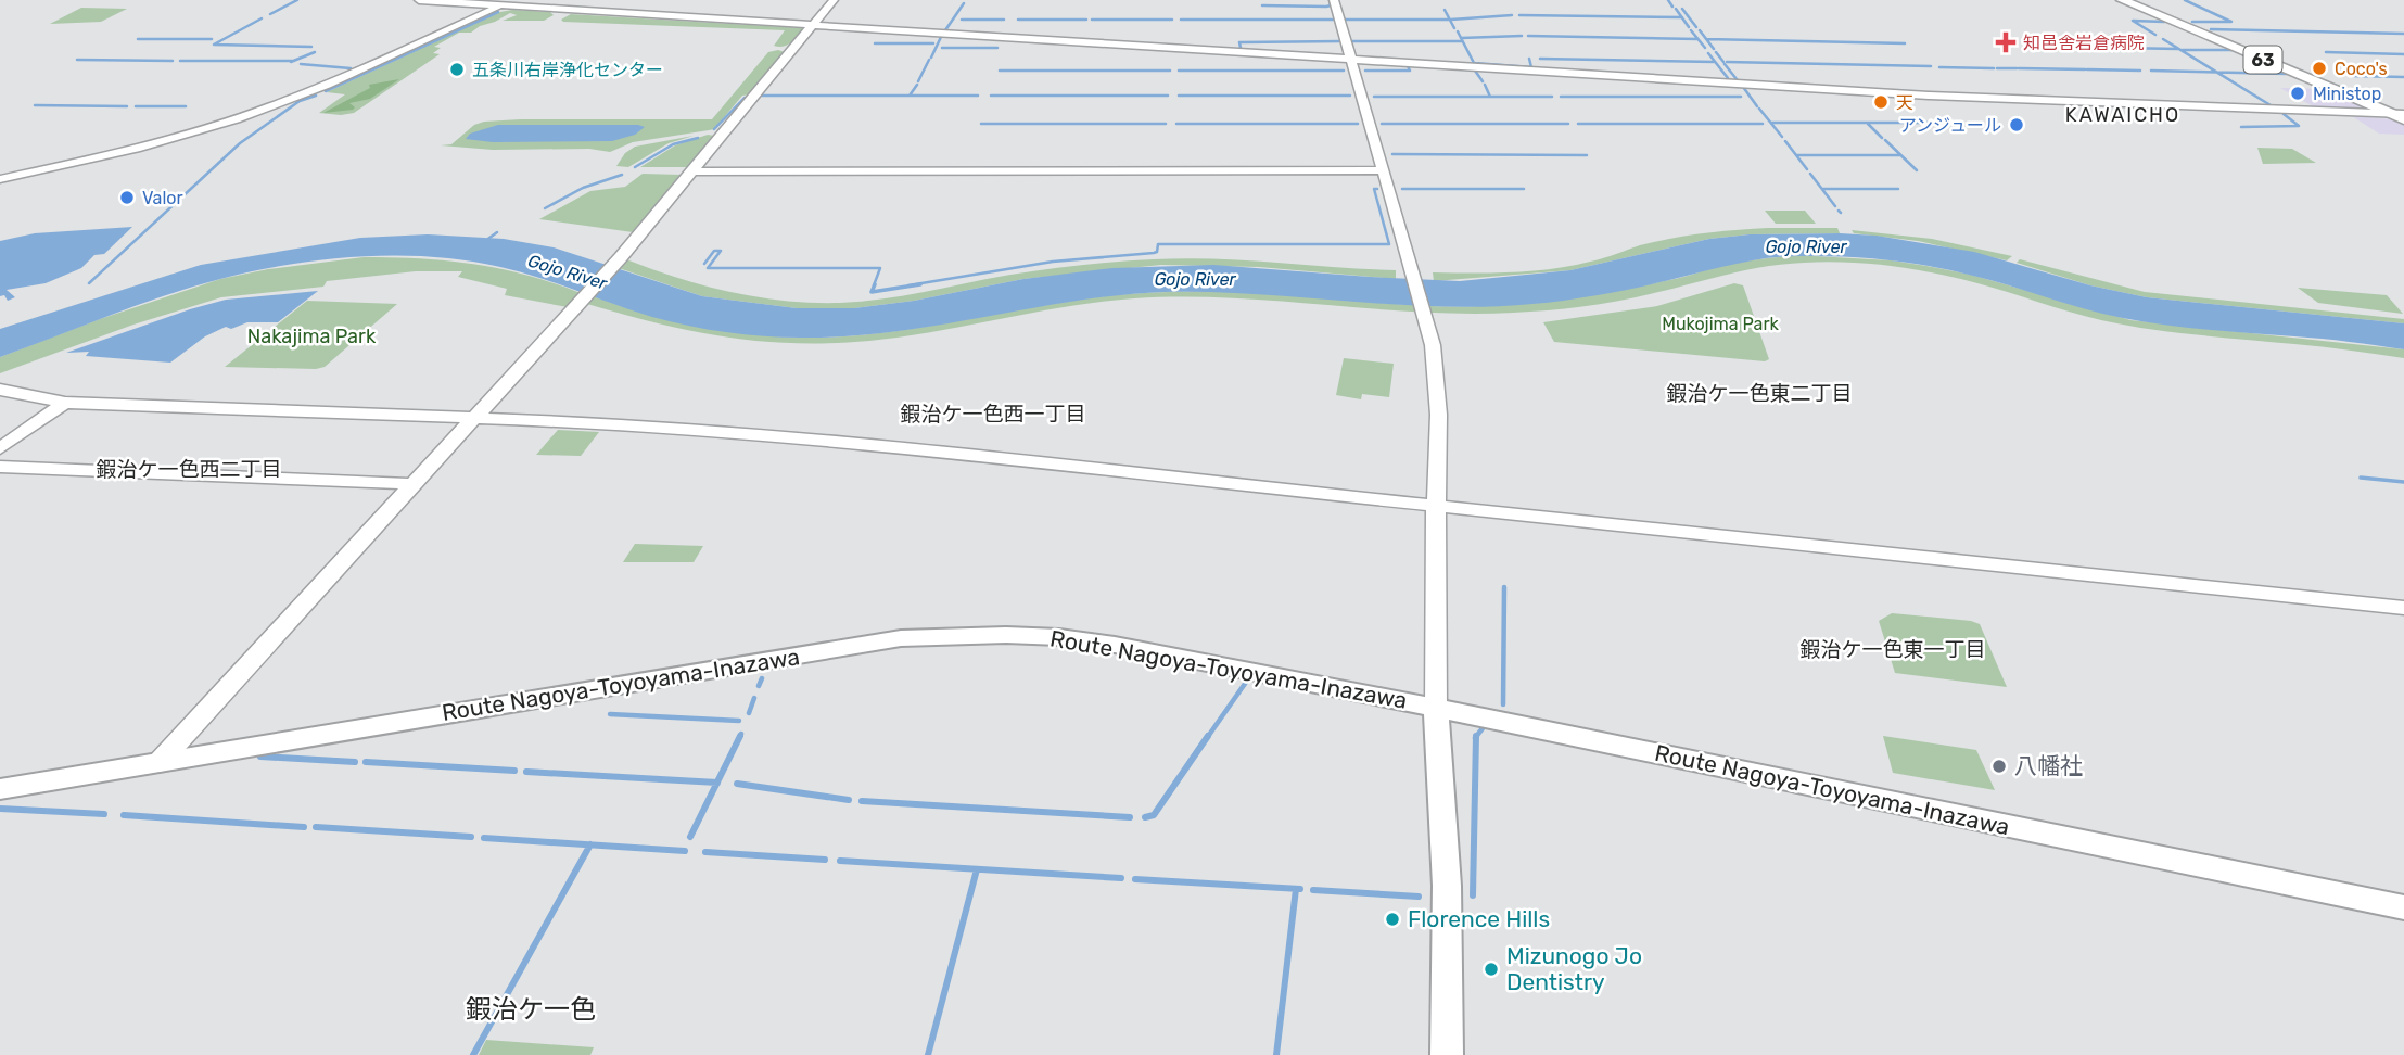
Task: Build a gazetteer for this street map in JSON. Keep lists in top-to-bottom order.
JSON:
{
  "streets": {
    "main road": ["63", "Route Nagoya-Toyoyama-Inazawa"]
  },
  "districts": [
    "KAWAICHO",
    "鍜治ケ一色東二丁目",
    "鍜治ケ一色西一丁目",
    "鍜治ケ一色西二丁目",
    "鍜治ケ一色東一丁目",
    "鍜治ケ一色"
  ],
  "water": ["Gojo River"],
  "parks": ["Mukojima Park", "Nakajima Park"],
  "places": {
    "health": ["知邑舎岩倉病院"],
    "other": [
      "Coco's",
      "五条川右岸浄化センター",
      "Ministop",
      "天",
      "アンジュール",
      "Valor",
      "八幡社",
      "Florence Hills",
      "Mizunogo Jo Dentistry"
    ]
  }
}
